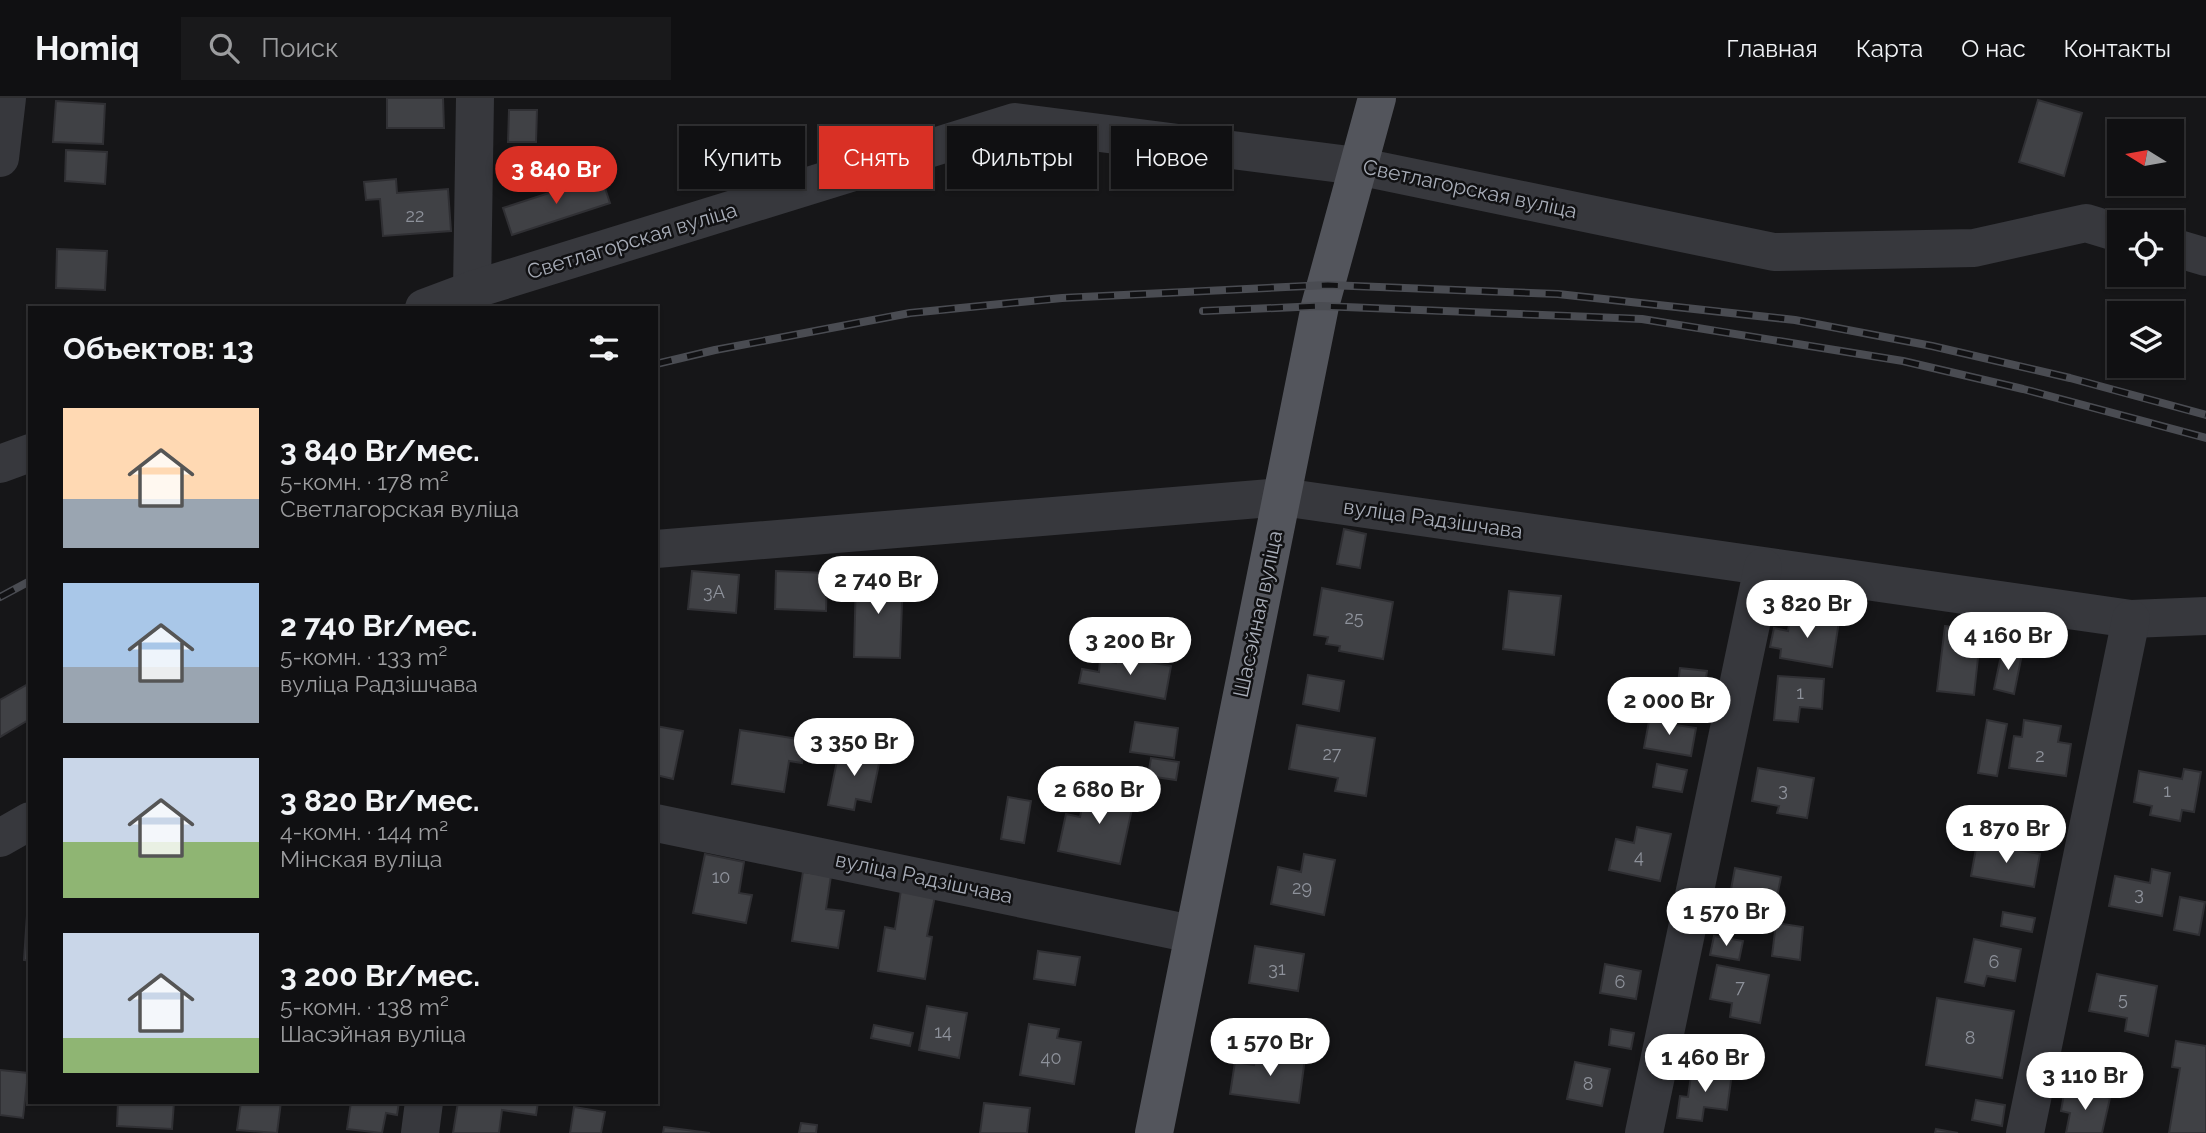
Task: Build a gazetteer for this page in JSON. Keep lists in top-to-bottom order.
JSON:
{
  "streets": {
    "main road": ["Шасэйная вуліца"],
    "street": ["Светлагорская вуліца", "вуліца Радзішчава"]
  },
  "crossings": [
    ["Светлагорская вуліца", "Шасэйная вуліца"],
    ["вуліца Радзішчава", "Шасэйная вуліца"]
  ],
  "house_numbers": [
    "22",
    "3А",
    "25",
    "1",
    "27",
    "2",
    "3",
    "1",
    "4",
    "10",
    "29",
    "3",
    "6",
    "31",
    "6",
    "7",
    "5",
    "14",
    "8",
    "40",
    "8"
  ],
  "north": "left",
  "page": {
    "header": "Homiq",
    "search": "Поиск",
    "nav": [
      "Главная",
      "Карта",
      "О нас",
      "Контакты"
    ],
    "chip": [
      "Купить",
      "Снять",
      "Фильтры",
      "Новое"
    ],
    "price": [
      "3 840 Br",
      "2 740 Br",
      "3 820 Br",
      "4 160 Br",
      "3 200 Br",
      "2 000 Br",
      "3 350 Br",
      "2 680 Br",
      "1 870 Br",
      "1 570 Br",
      "1 570 Br",
      "1 460 Br",
      "3 110 Br"
    ],
    "heading": "Объектов: 13",
    "list": [
      {
        "name": "3 840 Br/мес.",
        "note": "5-комн. · 178 m² · Светлагорская вуліца"
      },
      {
        "name": "2 740 Br/мес.",
        "note": "5-комн. · 133 m² · вуліца Радзішчава"
      },
      {
        "name": "3 820 Br/мес.",
        "note": "4-комн. · 144 m² · Мінская вуліца"
      },
      {
        "name": "3 200 Br/мес.",
        "note": "5-комн. · 138 m² · Шасэйная вуліца"
      }
    ]
  }
}
